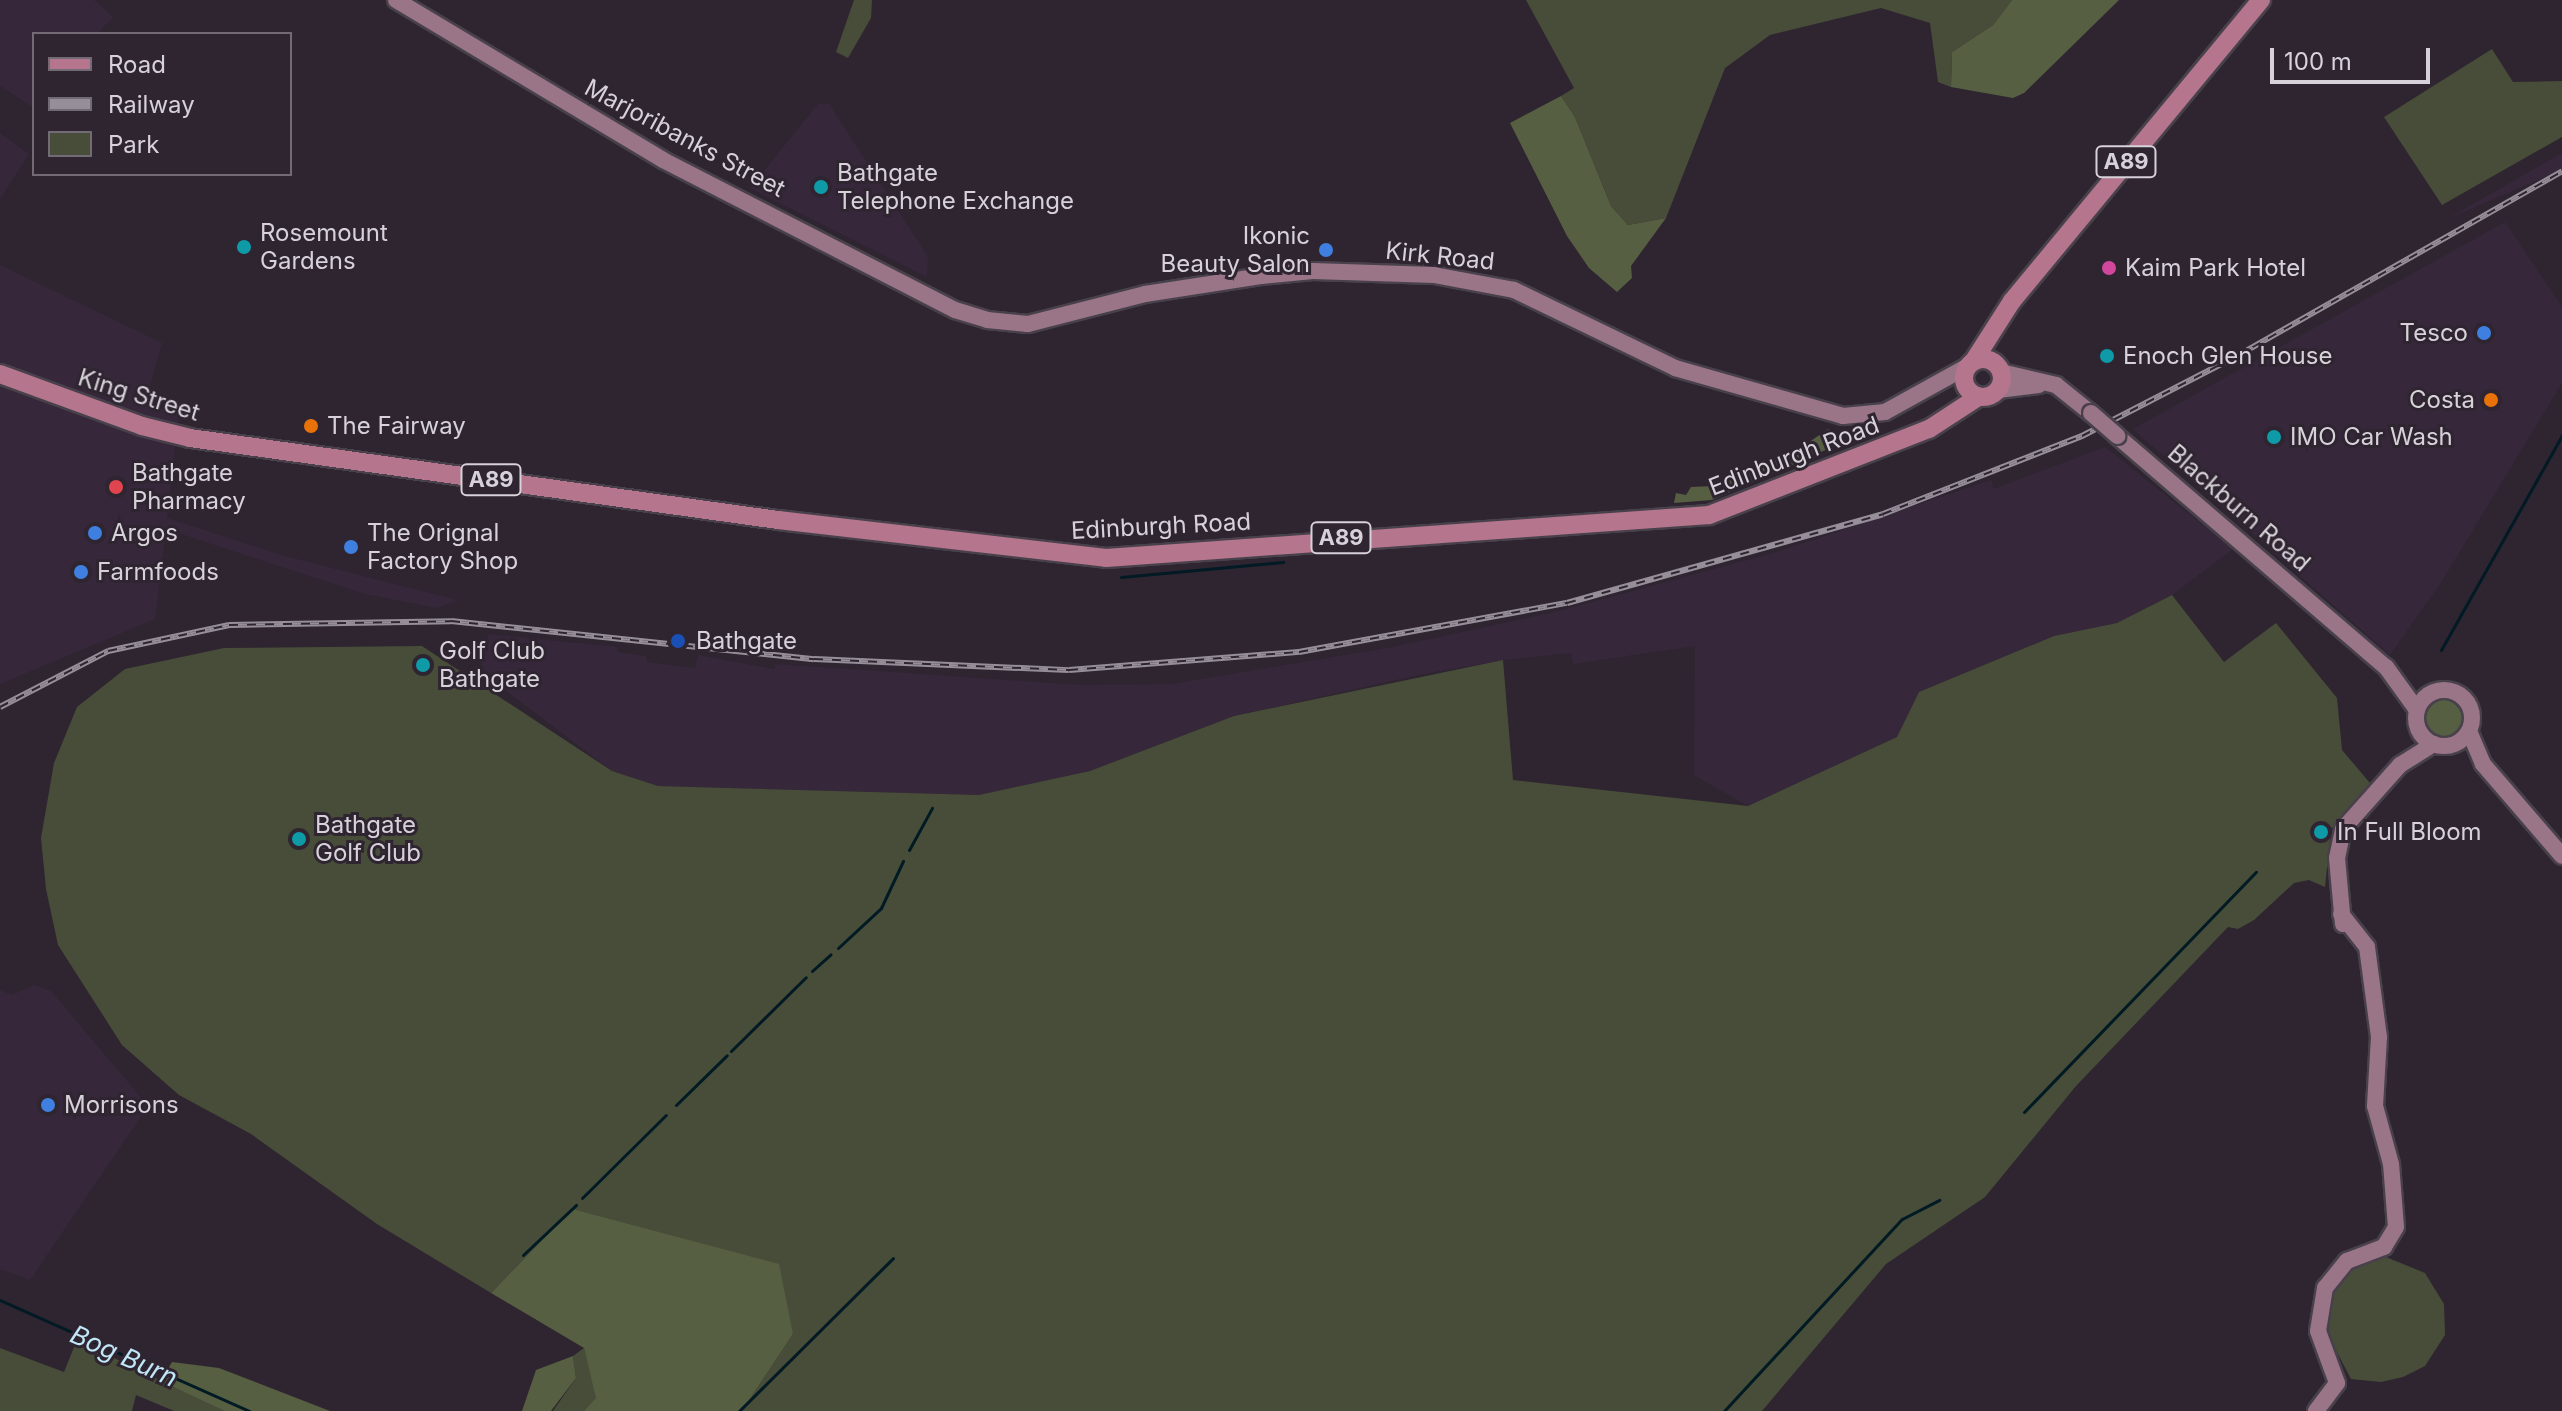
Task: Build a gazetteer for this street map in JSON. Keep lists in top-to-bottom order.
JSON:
{
  "streets": {
    "main road": [
      "Marjoribanks Street",
      "A89",
      "Kirk Road",
      "King Street",
      "Edinburgh Road",
      "Blackburn Road"
    ]
  },
  "crossings": [
    ["Marjoribanks Street", "Kirk Road"],
    ["A89", "Kirk Road"],
    ["A89", "Edinburgh Road"],
    ["A89", "Blackburn Road"],
    ["Kirk Road", "Edinburgh Road"],
    ["Kirk Road", "Blackburn Road"],
    ["King Street", "Edinburgh Road"],
    ["Edinburgh Road", "Blackburn Road"]
  ],
  "water": ["Bog Burn"],
  "places": [
    "Bathgate Telephone Exchange",
    "Rosemount Gardens",
    "Ikonic Beauty Salon",
    "Kaim Park Hotel",
    "Tesco",
    "Enoch Glen House",
    "Costa",
    "The Fairway",
    "IMO Car Wash",
    "Bathgate Pharmacy",
    "Argos",
    "The Orignal Factory Shop",
    "Farmfoods",
    "Bathgate",
    "Golf Club Bathgate",
    "In Full Bloom",
    "Bathgate Golf Club",
    "Morrisons"
  ],
  "legend": ["Road", "Railway", "Park"],
  "scale_bar": "100 m"
}
